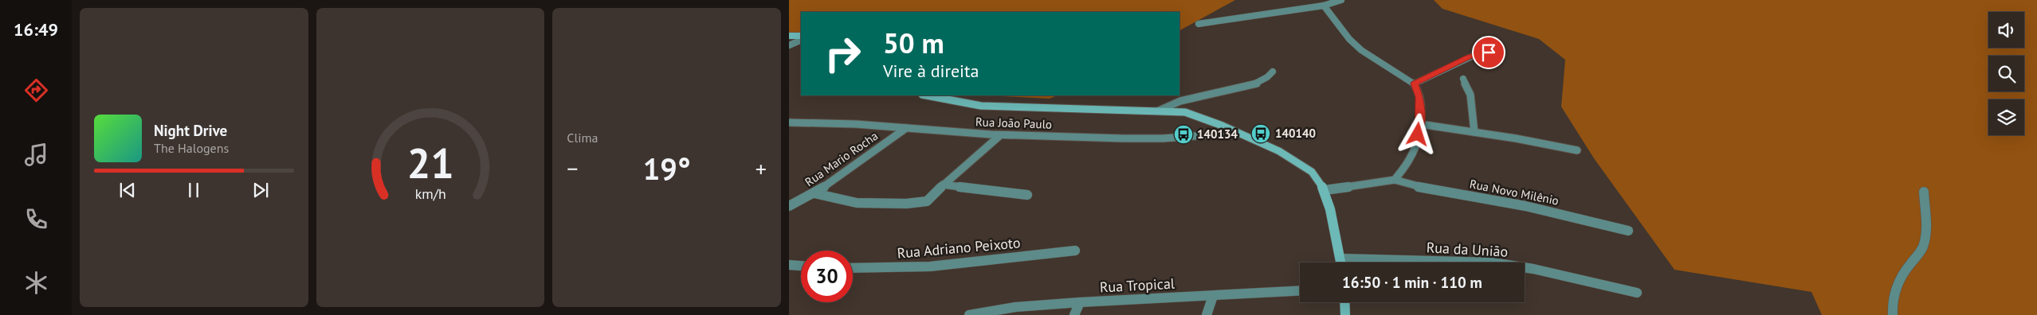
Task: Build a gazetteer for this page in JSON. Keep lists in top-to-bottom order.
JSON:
{
  "streets": {
    "street": [
      "Rua João Paulo",
      "Rua Mario Rocha",
      "Rua Novo Milênio",
      "Rua Adriano Peixoto",
      "Rua da União",
      "Rua Tropical"
    ]
  },
  "crossings": [
    ["Rua João Paulo", "Rua Mario Rocha"]
  ],
  "places": {
    "bus stop": ["140140", "140134"]
  },
  "page": {
    "tabs": "16:49",
    "tile": "Clima",
    "turn": ["50 m", "Vire à direita"],
    "song": ["Night Drive", "The Halogens"],
    "heat": ["−", "19°", "+"],
    "limit": "30",
    "trip": "16:50 · 1 min · 110 m",
    "gauge": ["21", "km/h"]
  }
}
